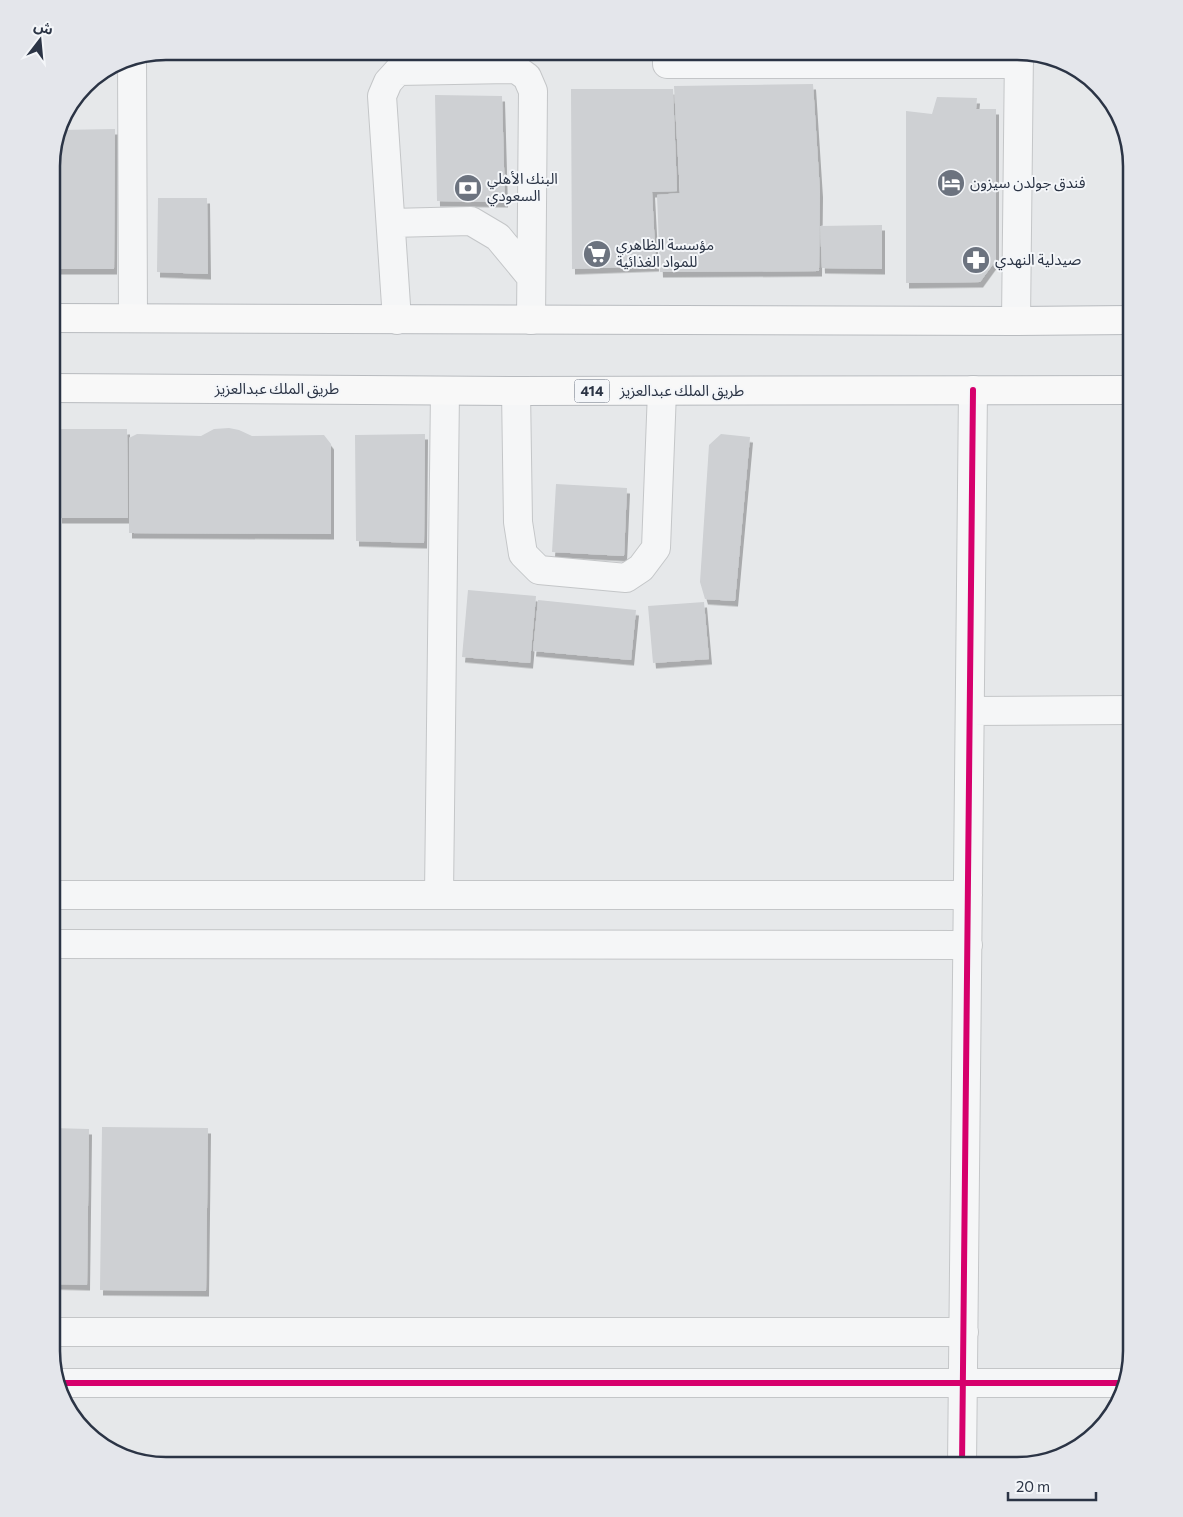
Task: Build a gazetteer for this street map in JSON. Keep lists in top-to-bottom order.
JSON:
{
  "streets": {
    "highway": ["طريق الملك عبدالعزيز", "414"]
  },
  "places": {
    "hotel": ["فندق جولدن سيزون"],
    "bank": ["البنك الأهلي السعودي"],
    "supermarket": ["مؤسسة الظاهري للمواد الغذائية"],
    "pharmacy": ["صيدلية النهدي"]
  },
  "scale_bar": "20 m",
  "north": "top"
}
